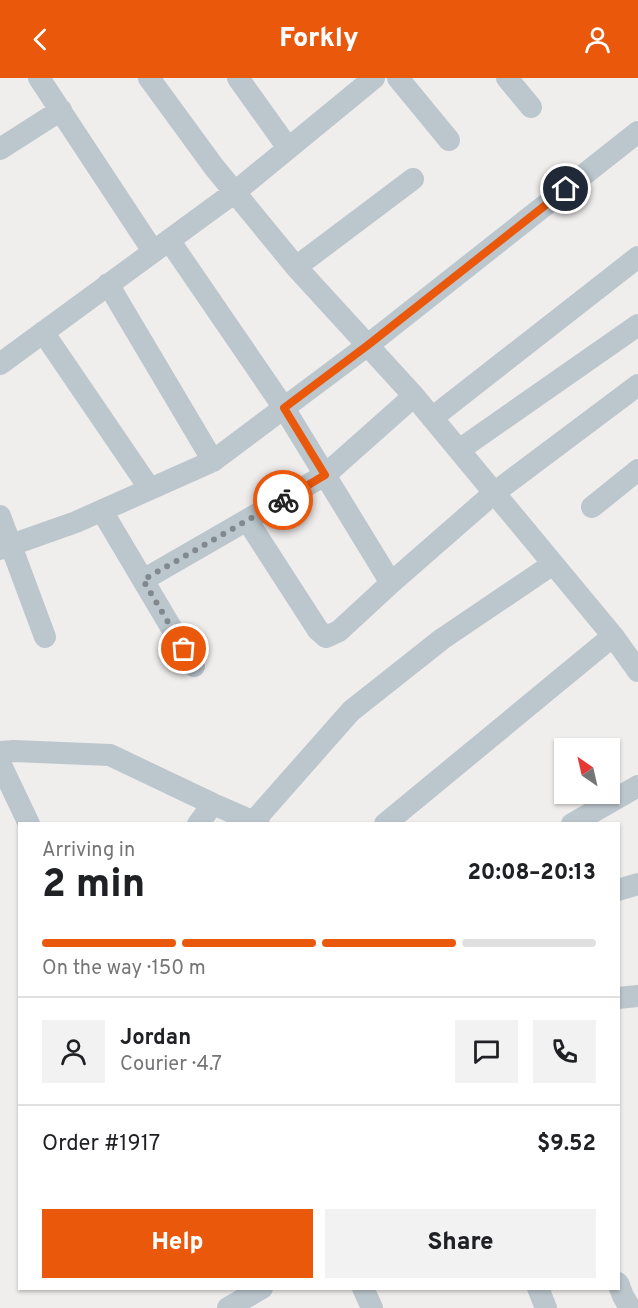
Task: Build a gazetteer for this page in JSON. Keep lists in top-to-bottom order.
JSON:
{
  "north": "top left",
  "page": {
    "header": "Forkly",
    "heading": ["2 min", "Arriving in", "20:08–20:13"],
    "panel": [
      "Jordan",
      "Courier · 4.7",
      "Order #1917",
      "$9.52"
    ],
    "bar": "On the way · 150 m",
    "buttons": ["Help", "Share"]
  }
}
